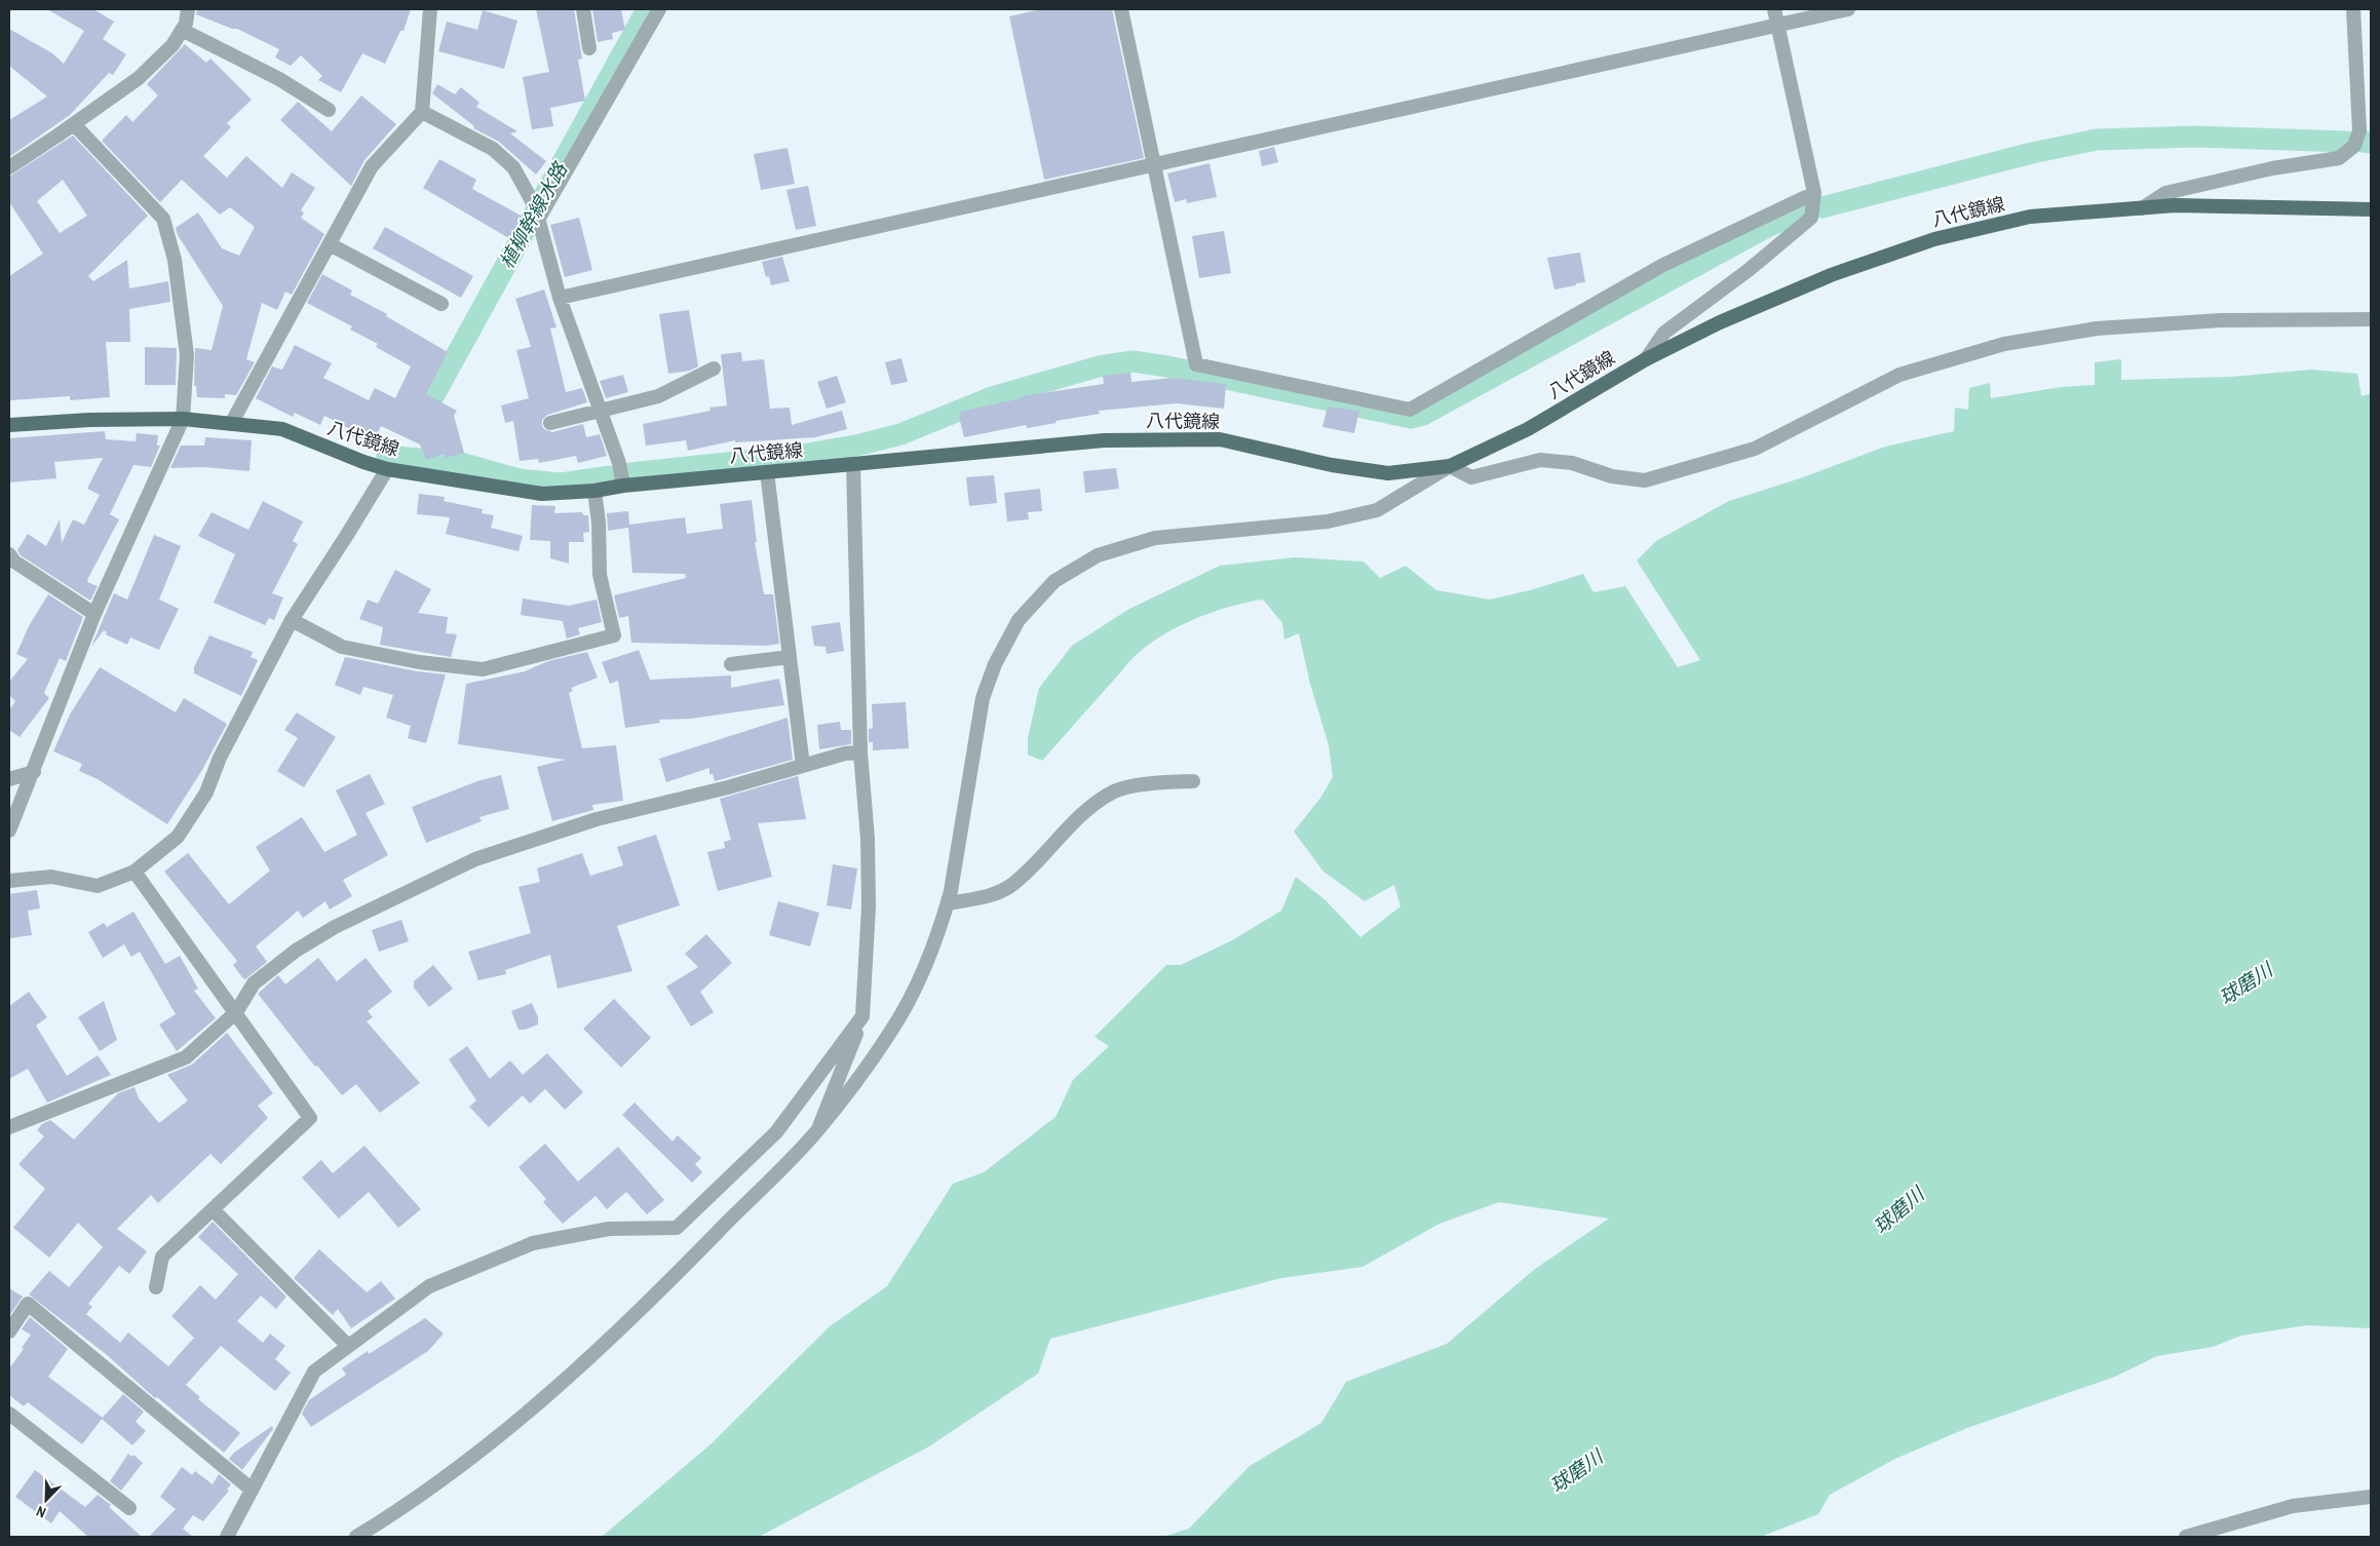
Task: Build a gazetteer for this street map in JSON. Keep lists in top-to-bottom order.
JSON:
{
  "streets": {
    "main road": ["八代鏡線"]
  },
  "water": ["植柳幹線水路", "球磨川"],
  "north": "bottom left"
}
